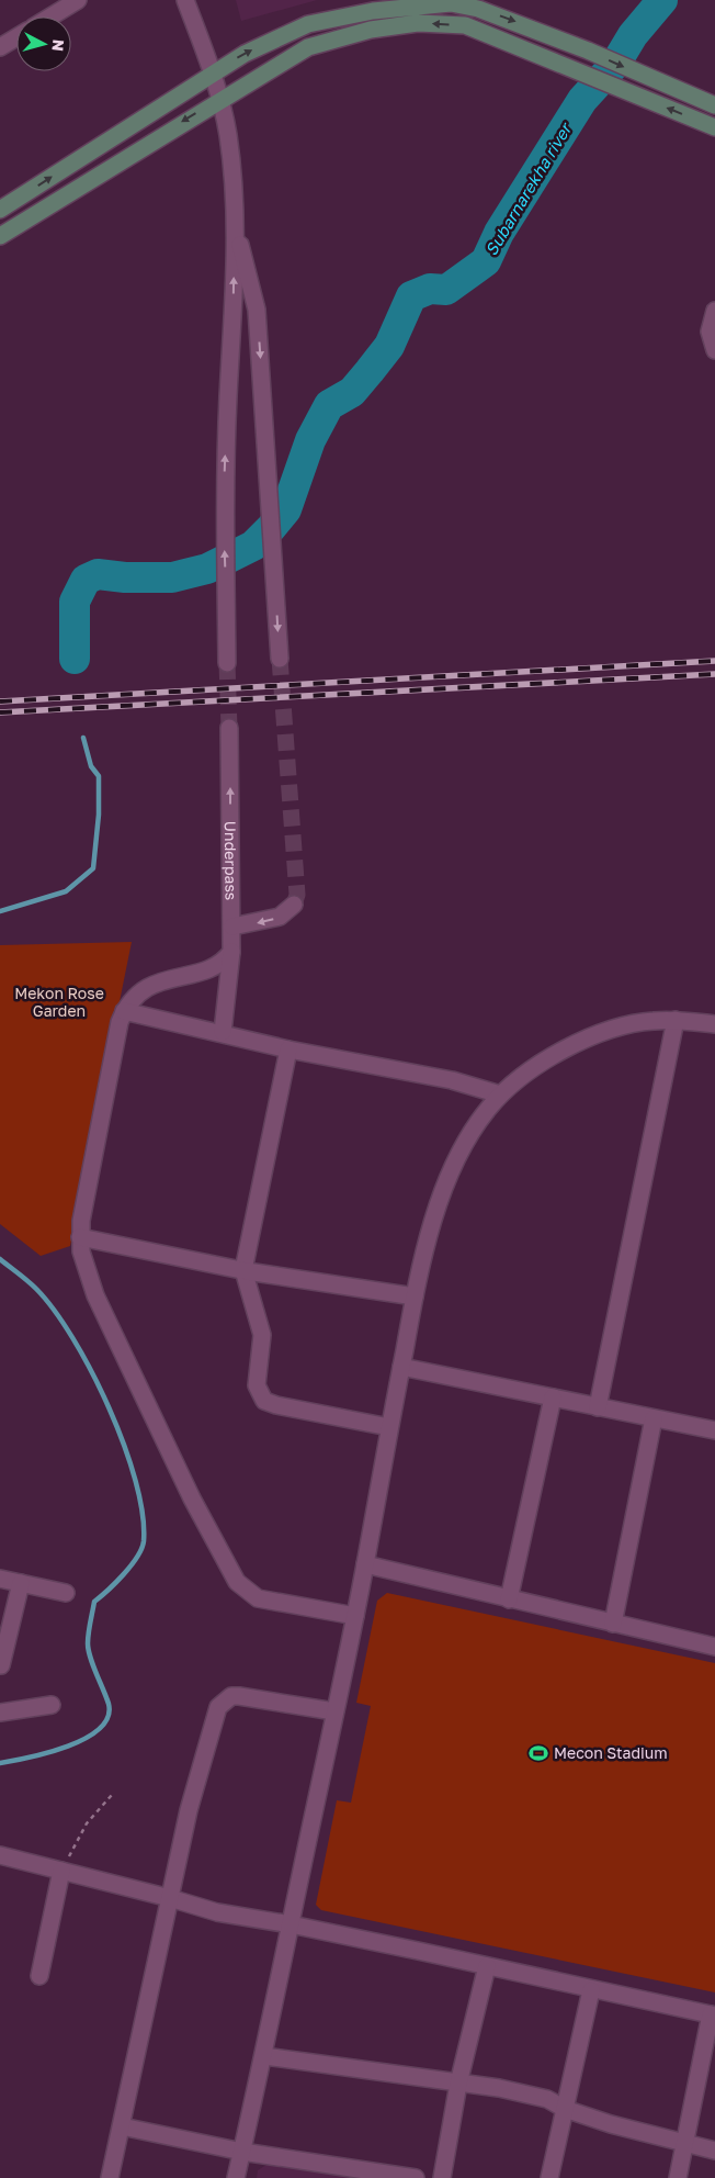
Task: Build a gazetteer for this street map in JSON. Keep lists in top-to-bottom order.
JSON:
{
  "streets": {
    "street": ["Underpass"]
  },
  "one_way": ["Underpass"],
  "water": ["Subarnarekha river"],
  "parks": ["Mekon Rose Garden"],
  "places": {
    "sports": ["Mecon Stadium"]
  },
  "north": "right"
}
